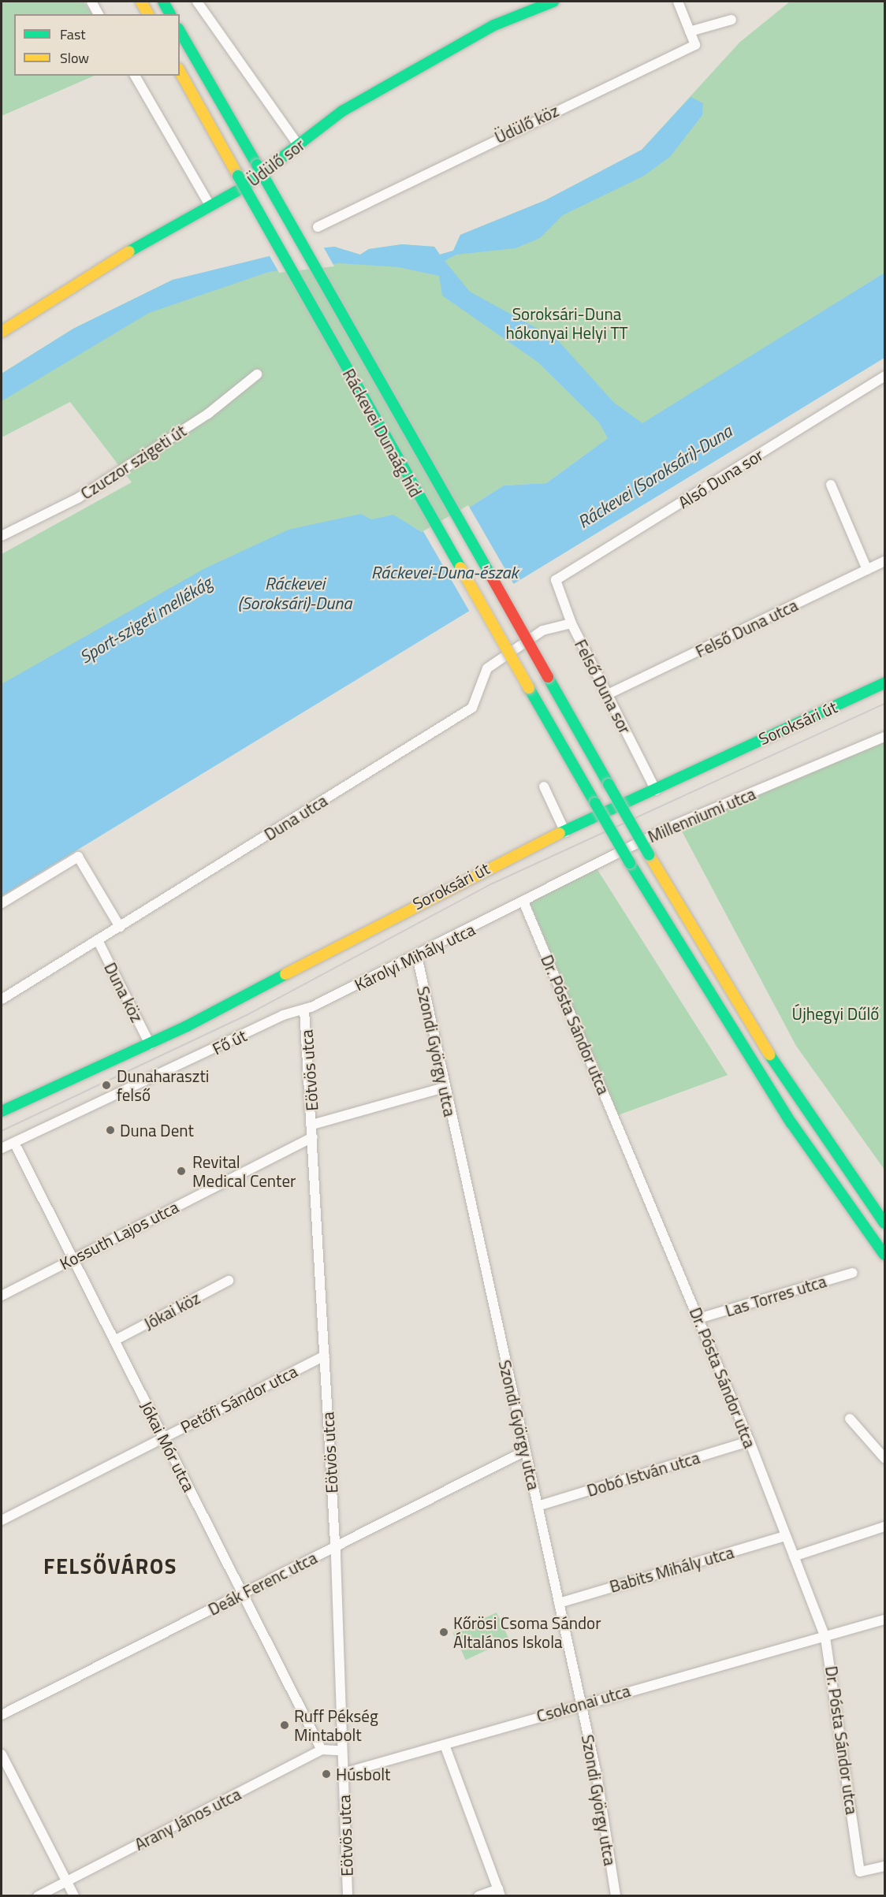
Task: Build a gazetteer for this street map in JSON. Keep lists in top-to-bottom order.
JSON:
{
  "streets": {
    "main road": ["Üdülő sor", "Ráckevei Dunaág híd", "Soroksári út"],
    "street": [
      "Üdülő köz",
      "Czuczor szigeti út",
      "Alsó Duna sor",
      "Felső Duna utca",
      "Felső Duna sor",
      "Millenniumi utca",
      "Duna utca",
      "Károlyi Mihály utca",
      "Duna köz",
      "Dr. Pósta Sándor utca",
      "Fő út",
      "Szondi György utca",
      "Eötvös utca",
      "Kossuth Lajos utca",
      "Las Torres utca",
      "Jókai köz",
      "Petőfi Sándor utca",
      "Jókai Mór utca",
      "Dobó István utca",
      "Babits Mihály utca",
      "Deák Ferenc utca",
      "Csokonai utca",
      "Arany János utca"
    ]
  },
  "crossings": [
    ["Alsó Duna sor", "Felső Duna sor"],
    ["Felső Duna utca", "Felső Duna sor"],
    ["Felső Duna sor", "Soroksári út"],
    ["Felső Duna sor", "Duna utca"],
    ["Soroksári út", "Duna köz"],
    ["Millenniumi utca", "Károlyi Mihály utca"],
    ["Millenniumi utca", "Dr. Pósta Sándor utca"],
    ["Duna utca", "Duna köz"],
    ["Károlyi Mihály utca", "Dr. Pósta Sándor utca"],
    ["Károlyi Mihály utca", "Fő út"],
    ["Károlyi Mihály utca", "Szondi György utca"],
    ["Károlyi Mihály utca", "Eötvös utca"],
    ["Dr. Pósta Sándor utca", "Las Torres utca"],
    ["Dr. Pósta Sándor utca", "Dobó István utca"],
    ["Dr. Pósta Sándor utca", "Babits Mihály utca"],
    ["Dr. Pósta Sándor utca", "Csokonai utca"],
    ["Fő út", "Eötvös utca"],
    ["Fő út", "Jókai Mór utca"],
    ["Szondi György utca", "Dobó István utca"],
    ["Szondi György utca", "Babits Mihály utca"],
    ["Szondi György utca", "Deák Ferenc utca"],
    ["Szondi György utca", "Csokonai utca"],
    ["Eötvös utca", "Kossuth Lajos utca"],
    ["Eötvös utca", "Petőfi Sándor utca"],
    ["Eötvös utca", "Deák Ferenc utca"],
    ["Eötvös utca", "Csokonai utca"],
    ["Eötvös utca", "Arany János utca"],
    ["Kossuth Lajos utca", "Jókai Mór utca"],
    ["Jókai köz", "Jókai Mór utca"],
    ["Petőfi Sándor utca", "Jókai Mór utca"],
    ["Jókai Mór utca", "Deák Ferenc utca"],
    ["Jókai Mór utca", "Arany János utca"]
  ],
  "districts": ["FELSŐVÁROS"],
  "water": ["Ráckevei (Soroksári)-Duna", "Ráckevei-Duna-észak", "Sport-szigeti mellékág"],
  "parks": ["Soroksári-Duna hókonyai Helyi TT", "Újhegyi Dűlő"],
  "places": [
    "Dunaharaszti felső",
    "Duna Dent",
    "Revital Medical Center",
    "Kőrösi Csoma Sándor Általános Iskola",
    "Ruff Pékség Mintabolt",
    "Húsbolt"
  ],
  "legend": ["Fast", "Slow"]
}
